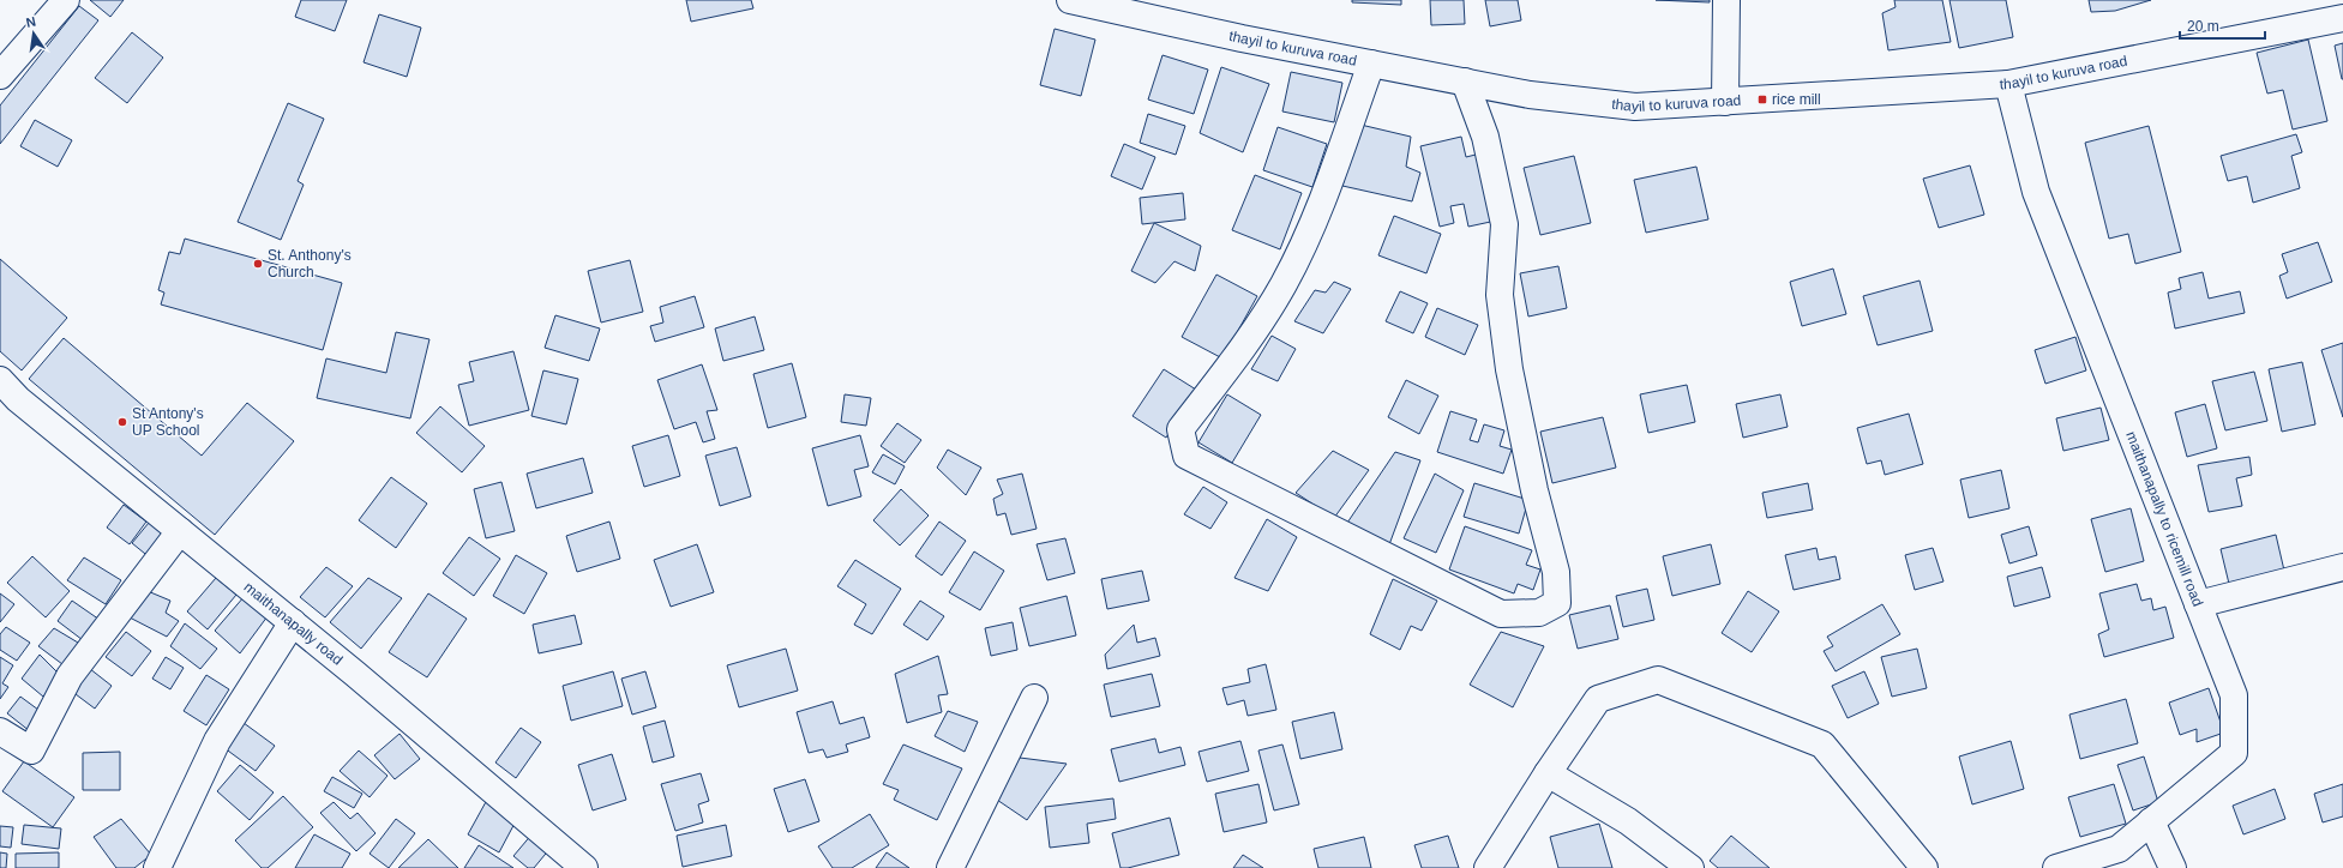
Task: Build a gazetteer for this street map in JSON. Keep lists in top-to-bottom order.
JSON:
{
  "streets": {
    "street": ["thayil to kuruva road", "maithanapally to ricemill road", "maithanapally road"]
  },
  "crossings": [
    ["thayil to kuruva road", "maithanapally to ricemill road"]
  ],
  "places": {
    "transit": ["rice mill"],
    "other": ["St. Anthony's Church", "St Antony's UP School"]
  },
  "scale_bar": "20 m",
  "north": "top"
}
